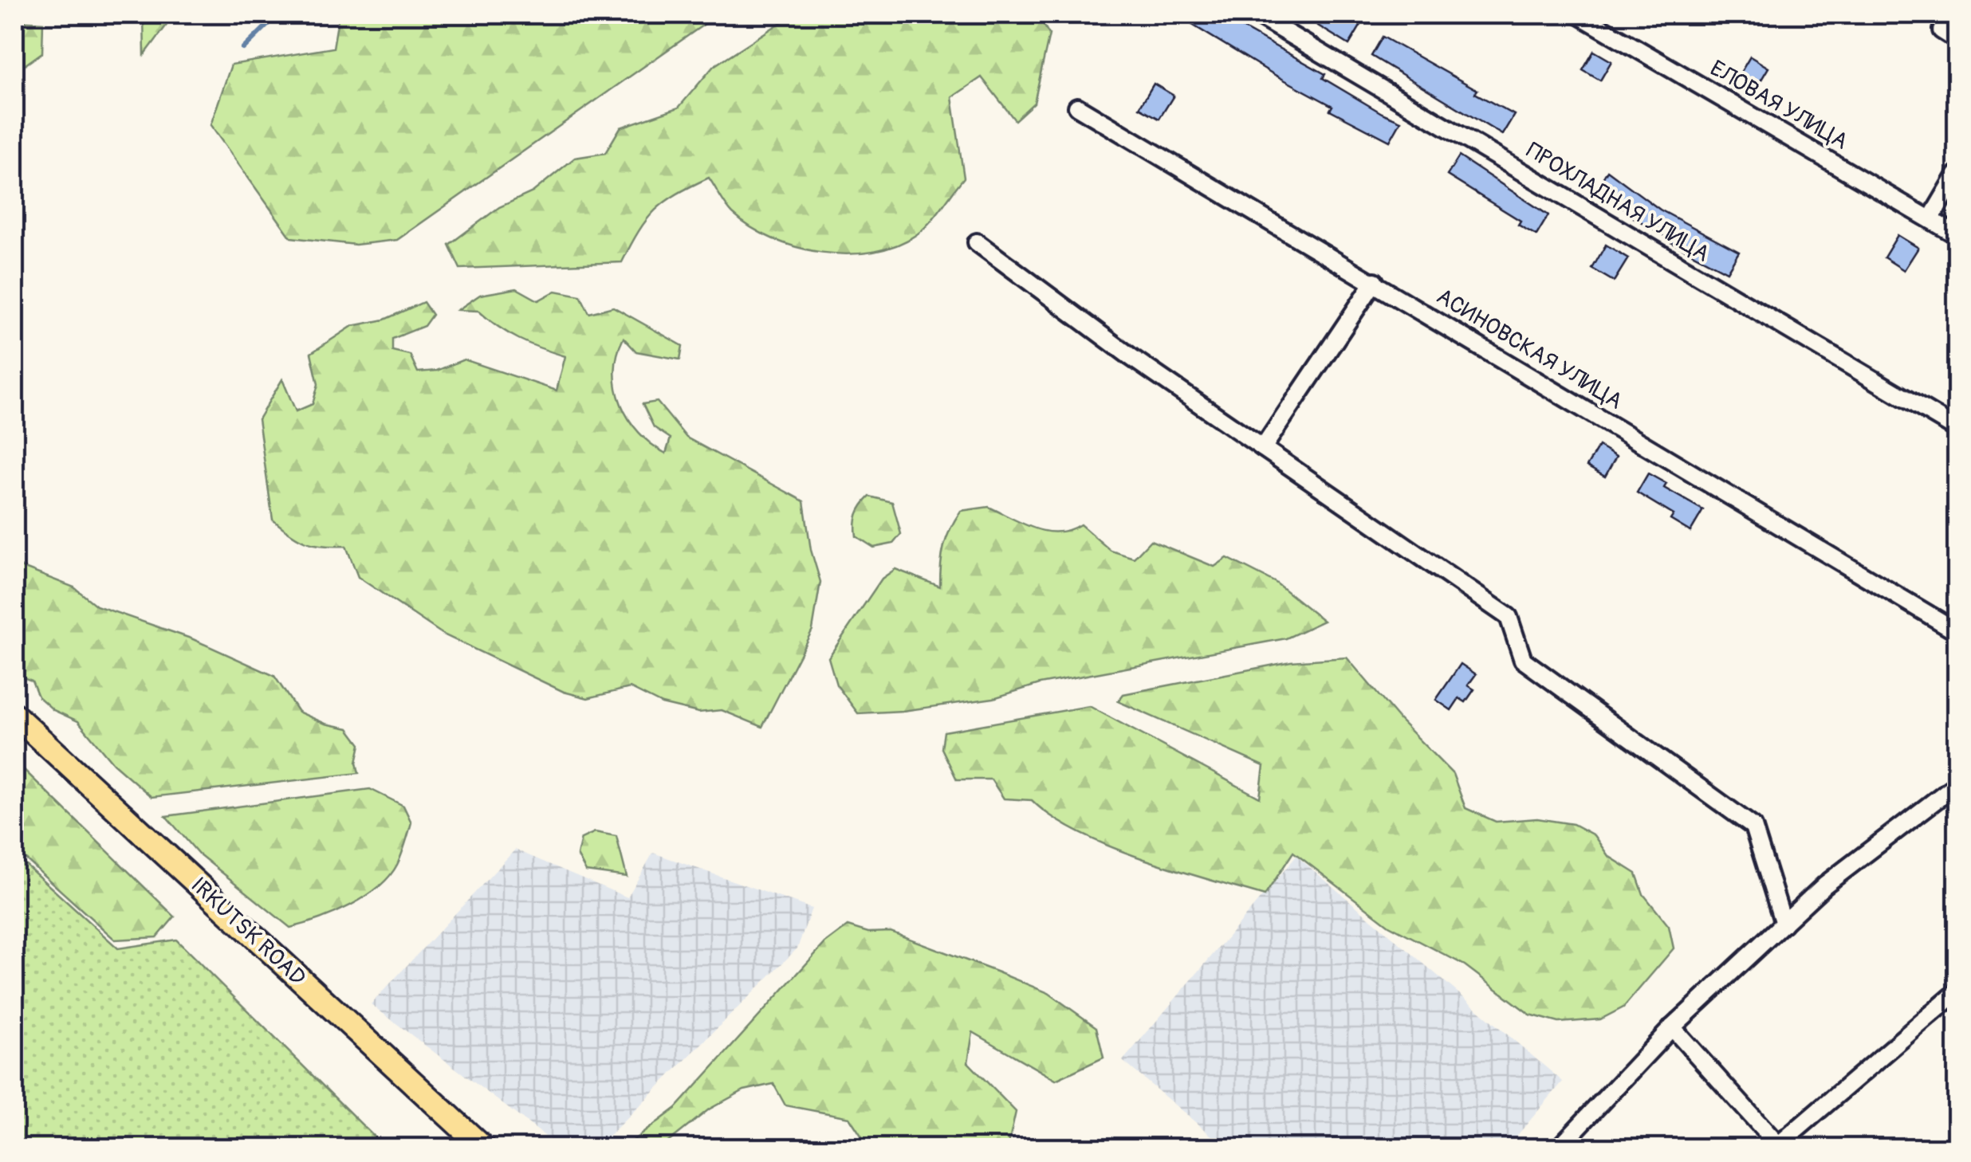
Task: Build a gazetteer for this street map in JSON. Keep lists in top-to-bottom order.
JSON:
{
  "streets": {
    "main road": ["IRKUTSK ROAD"],
    "street": ["ЕЛОВАЯ УЛИЦА", "ПРОХЛАДНАЯ УЛИЦА", "АСИНОВСКАЯ УЛИЦА"]
  }
}
